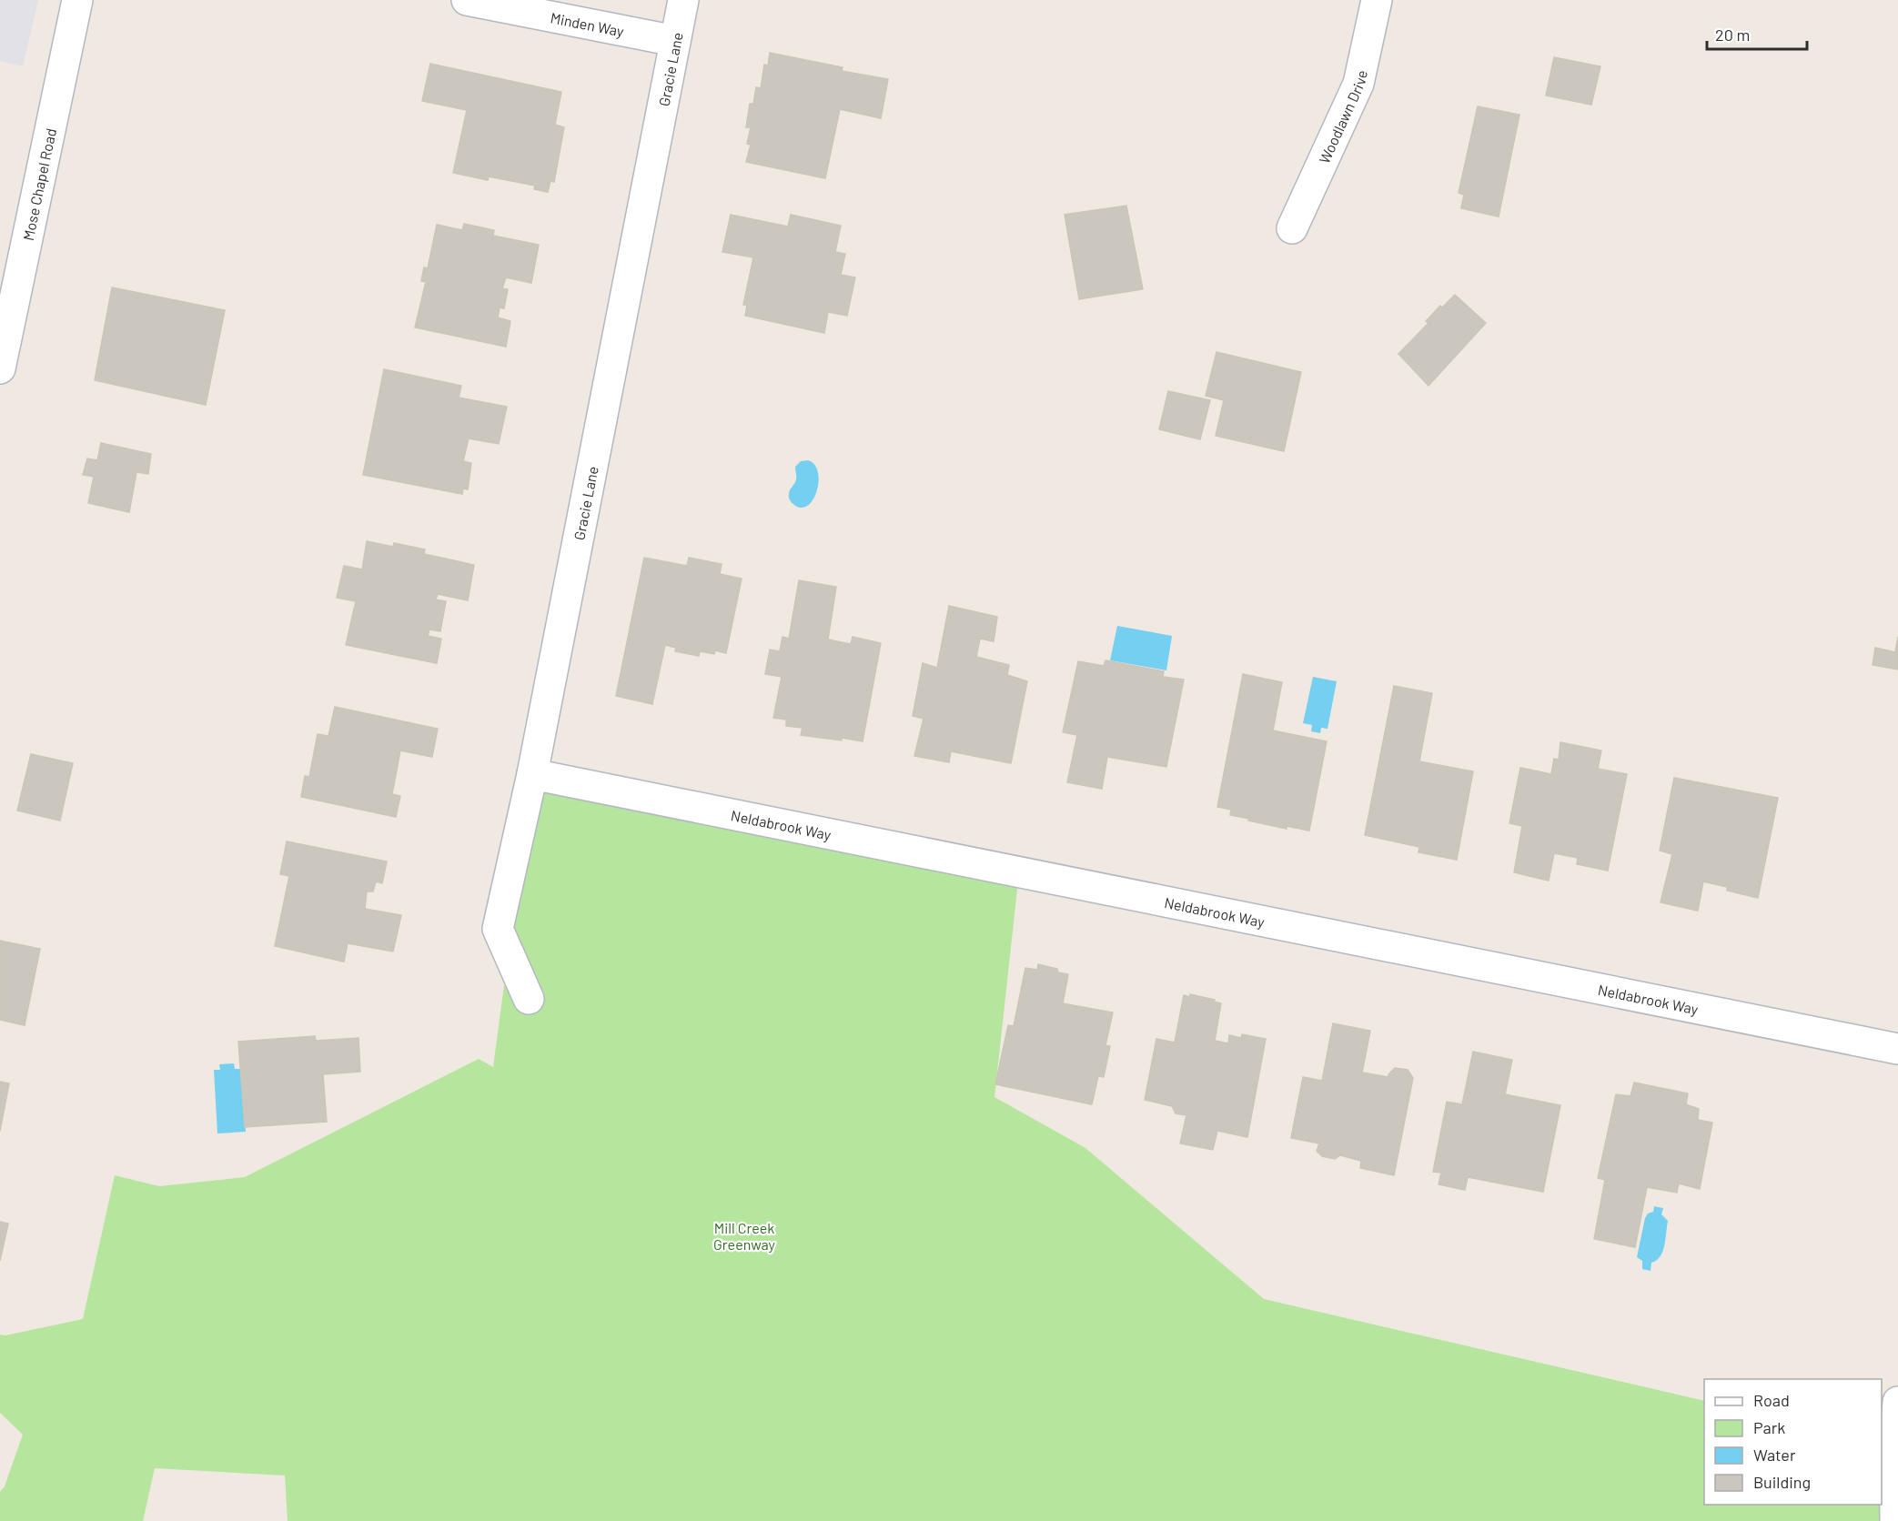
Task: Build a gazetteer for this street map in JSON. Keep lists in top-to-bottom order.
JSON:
{
  "streets": {
    "street": [
      "Minden Way",
      "Gracie Lane",
      "Woodlawn Drive",
      "Mose Chapel Road",
      "Neldabrook Way"
    ]
  },
  "crossings": [
    ["Minden Way", "Gracie Lane"],
    ["Gracie Lane", "Neldabrook Way"]
  ],
  "parks": ["Mill Creek Greenway"],
  "legend": [
    "Road",
    "Park",
    "Water",
    "Building"
  ],
  "scale_bar": "20 m"
}
